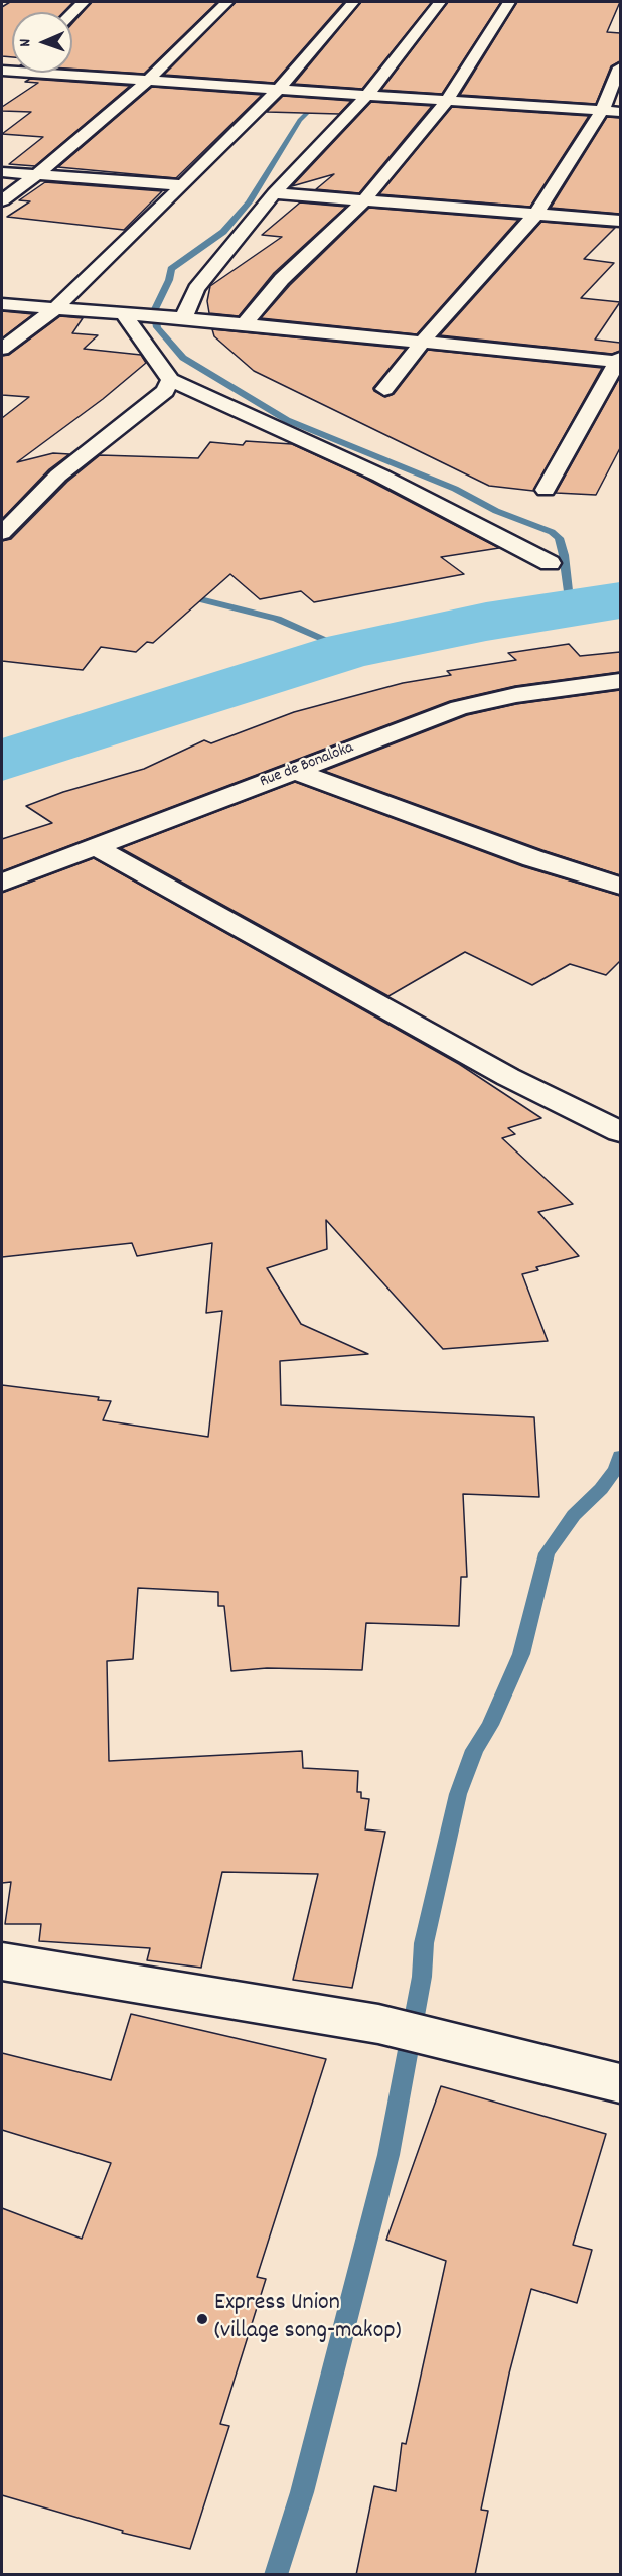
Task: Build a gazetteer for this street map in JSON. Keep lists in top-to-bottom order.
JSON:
{
  "streets": {
    "street": ["Rue de Bonaloka"]
  },
  "places": ["Express Union (village song-makop)"],
  "north": "left"
}
